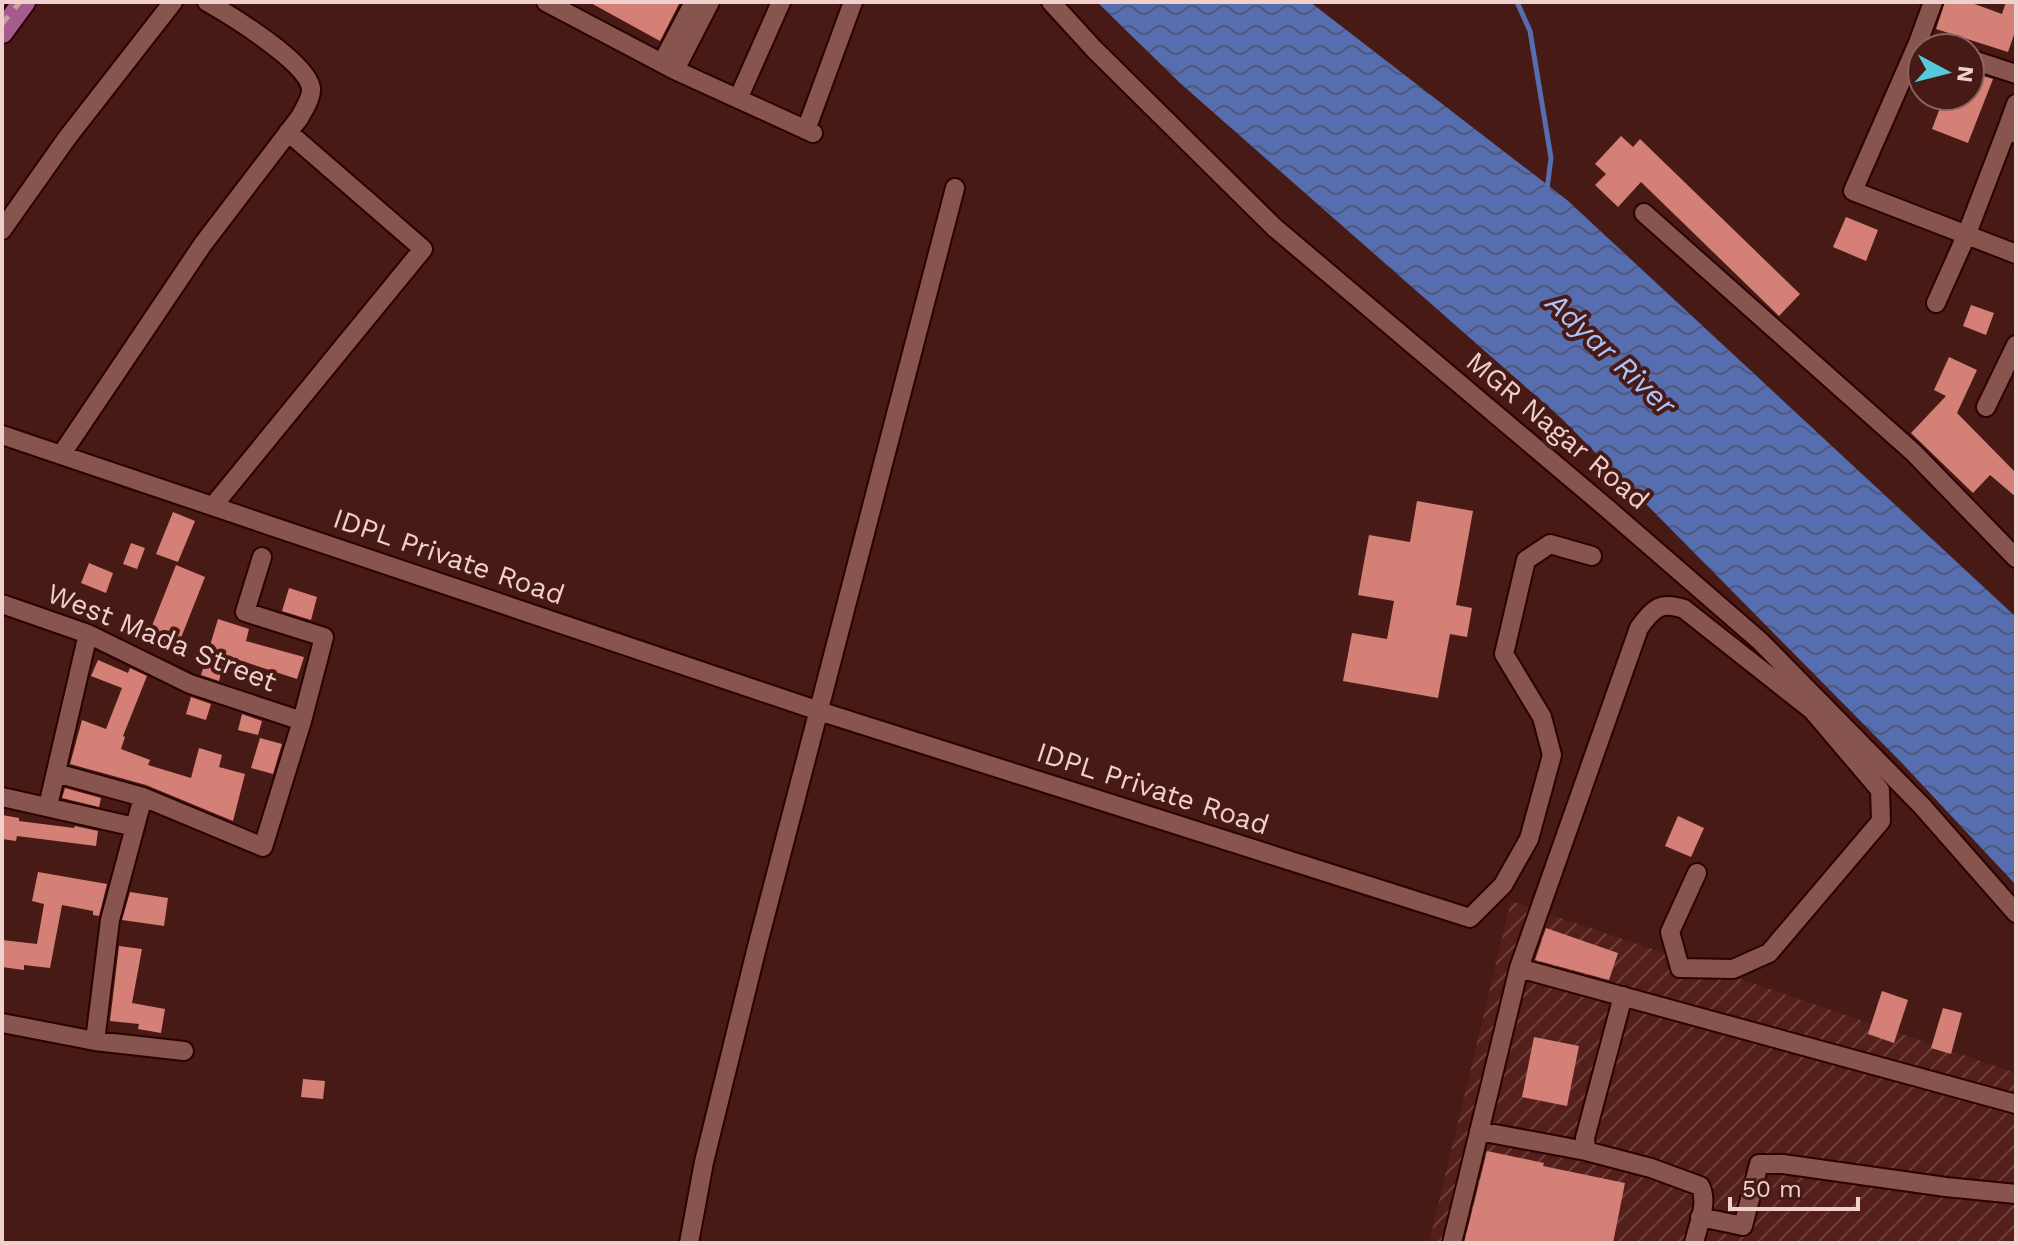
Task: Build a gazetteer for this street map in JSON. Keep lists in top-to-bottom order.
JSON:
{
  "streets": {
    "street": ["MGR Nagar Road", "IDPL Private Road", "West Mada Street"]
  },
  "water": ["Adyar River"],
  "scale_bar": "50 m",
  "north": "right"
}
